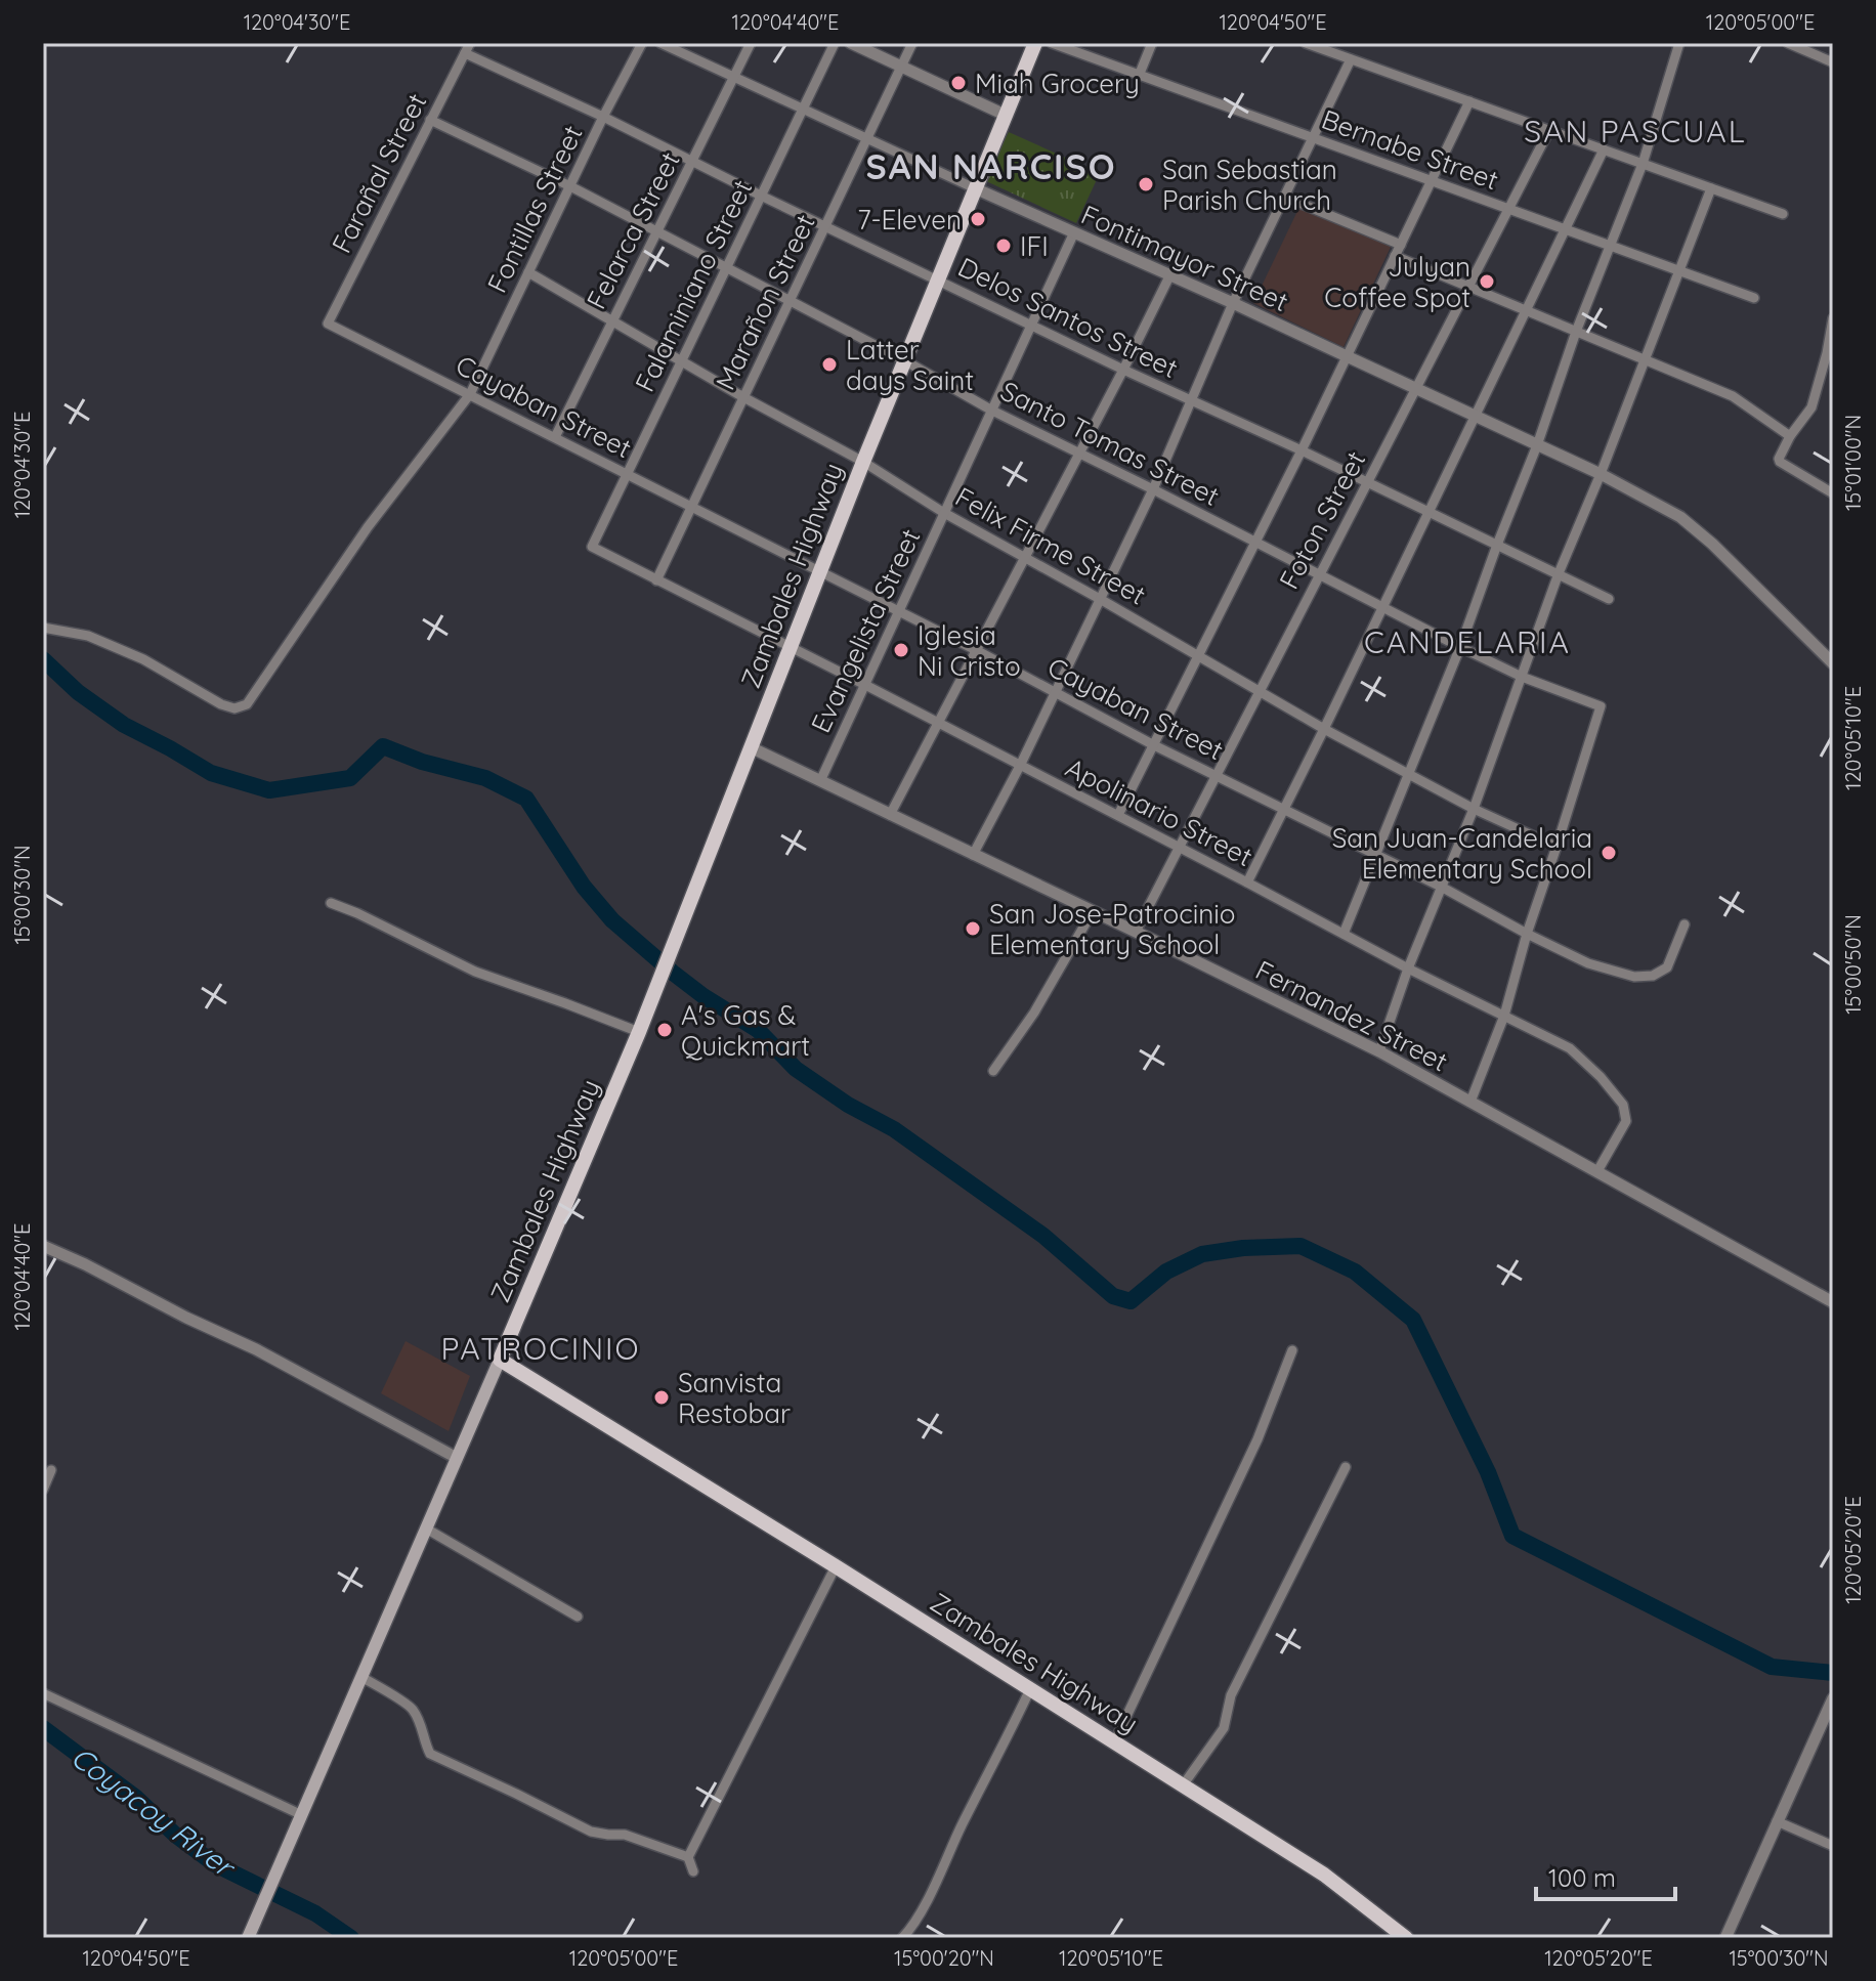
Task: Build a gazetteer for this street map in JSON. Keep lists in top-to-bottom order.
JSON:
{
  "streets": {
    "main road": ["Zambales Highway"],
    "street": [
      "Bernabe Street",
      "Farañal Street",
      "Fontillas Street",
      "Felarca Street",
      "Fontimayor Street",
      "Falaminiano Street",
      "Marañon Street",
      "Delos Santos Street",
      "Cayaban Street",
      "Santo Tomas Street",
      "Foton Street",
      "Felix Firme Street",
      "Evangelista Street",
      "Apolinario Street",
      "Fernandez Street"
    ]
  },
  "crossings": [
    ["Bernabe Street", "Foton Street"],
    ["Farañal Street", "Delos Santos Street"],
    ["Farañal Street", "Cayaban Street"],
    ["Farañal Street", "Santo Tomas Street"],
    ["Fontillas Street", "Delos Santos Street"],
    ["Fontillas Street", "Cayaban Street"],
    ["Fontillas Street", "Santo Tomas Street"],
    ["Fontillas Street", "Felix Firme Street"],
    ["Felarca Street", "Fontimayor Street"],
    ["Felarca Street", "Delos Santos Street"],
    ["Felarca Street", "Cayaban Street"],
    ["Felarca Street", "Santo Tomas Street"],
    ["Felarca Street", "Felix Firme Street"],
    ["Fontimayor Street", "Falaminiano Street"],
    ["Fontimayor Street", "Marañon Street"],
    ["Fontimayor Street", "Foton Street"],
    ["Fontimayor Street", "Zambales Highway"],
    ["Fontimayor Street", "Evangelista Street"],
    ["Falaminiano Street", "Delos Santos Street"],
    ["Falaminiano Street", "Cayaban Street"],
    ["Falaminiano Street", "Santo Tomas Street"],
    ["Falaminiano Street", "Felix Firme Street"],
    ["Falaminiano Street", "Apolinario Street"],
    ["Marañon Street", "Delos Santos Street"],
    ["Marañon Street", "Cayaban Street"],
    ["Marañon Street", "Santo Tomas Street"],
    ["Marañon Street", "Felix Firme Street"],
    ["Marañon Street", "Apolinario Street"],
    ["Delos Santos Street", "Foton Street"],
    ["Delos Santos Street", "Zambales Highway"],
    ["Delos Santos Street", "Evangelista Street"],
    ["Cayaban Street", "Foton Street"],
    ["Cayaban Street", "Zambales Highway"],
    ["Cayaban Street", "Evangelista Street"],
    ["Santo Tomas Street", "Foton Street"],
    ["Santo Tomas Street", "Felix Firme Street"],
    ["Santo Tomas Street", "Zambales Highway"],
    ["Santo Tomas Street", "Evangelista Street"],
    ["Foton Street", "Felix Firme Street"],
    ["Foton Street", "Apolinario Street"],
    ["Foton Street", "Fernandez Street"],
    ["Felix Firme Street", "Zambales Highway"],
    ["Felix Firme Street", "Evangelista Street"],
    ["Zambales Highway", "Apolinario Street"],
    ["Zambales Highway", "Fernandez Street"],
    ["Evangelista Street", "Apolinario Street"],
    ["Evangelista Street", "Fernandez Street"],
    ["Apolinario Street", "Fernandez Street"]
  ],
  "districts": [
    "SAN PASCUAL",
    "SAN NARCISO",
    "CANDELARIA",
    "PATROCINIO"
  ],
  "water": ["Coyacoy River"],
  "places": [
    "Miah Grocery",
    "San Sebastian Parish Church",
    "7-Eleven",
    "IFI",
    "Julyan Coffee Spot",
    "Latter days Saint",
    "Iglesia Ni Cristo",
    "San Juan-Candelaria Elementary School",
    "San Jose-Patrocinio Elementary School",
    "A's Gas & Quickmart",
    "Sanvista Restobar"
  ],
  "scale_bar": "100 m",
  "coordinates": [
    "120°04'30\"E",
    "120°04'40\"E",
    "120°04'50\"E",
    "120°05'00\"E",
    "15°01'00\"N",
    "120°05'10\"E",
    "15°00'30\"N",
    "15°00'50\"N",
    "120°05'20\"E",
    "15°00'20\"N"
  ]
}
